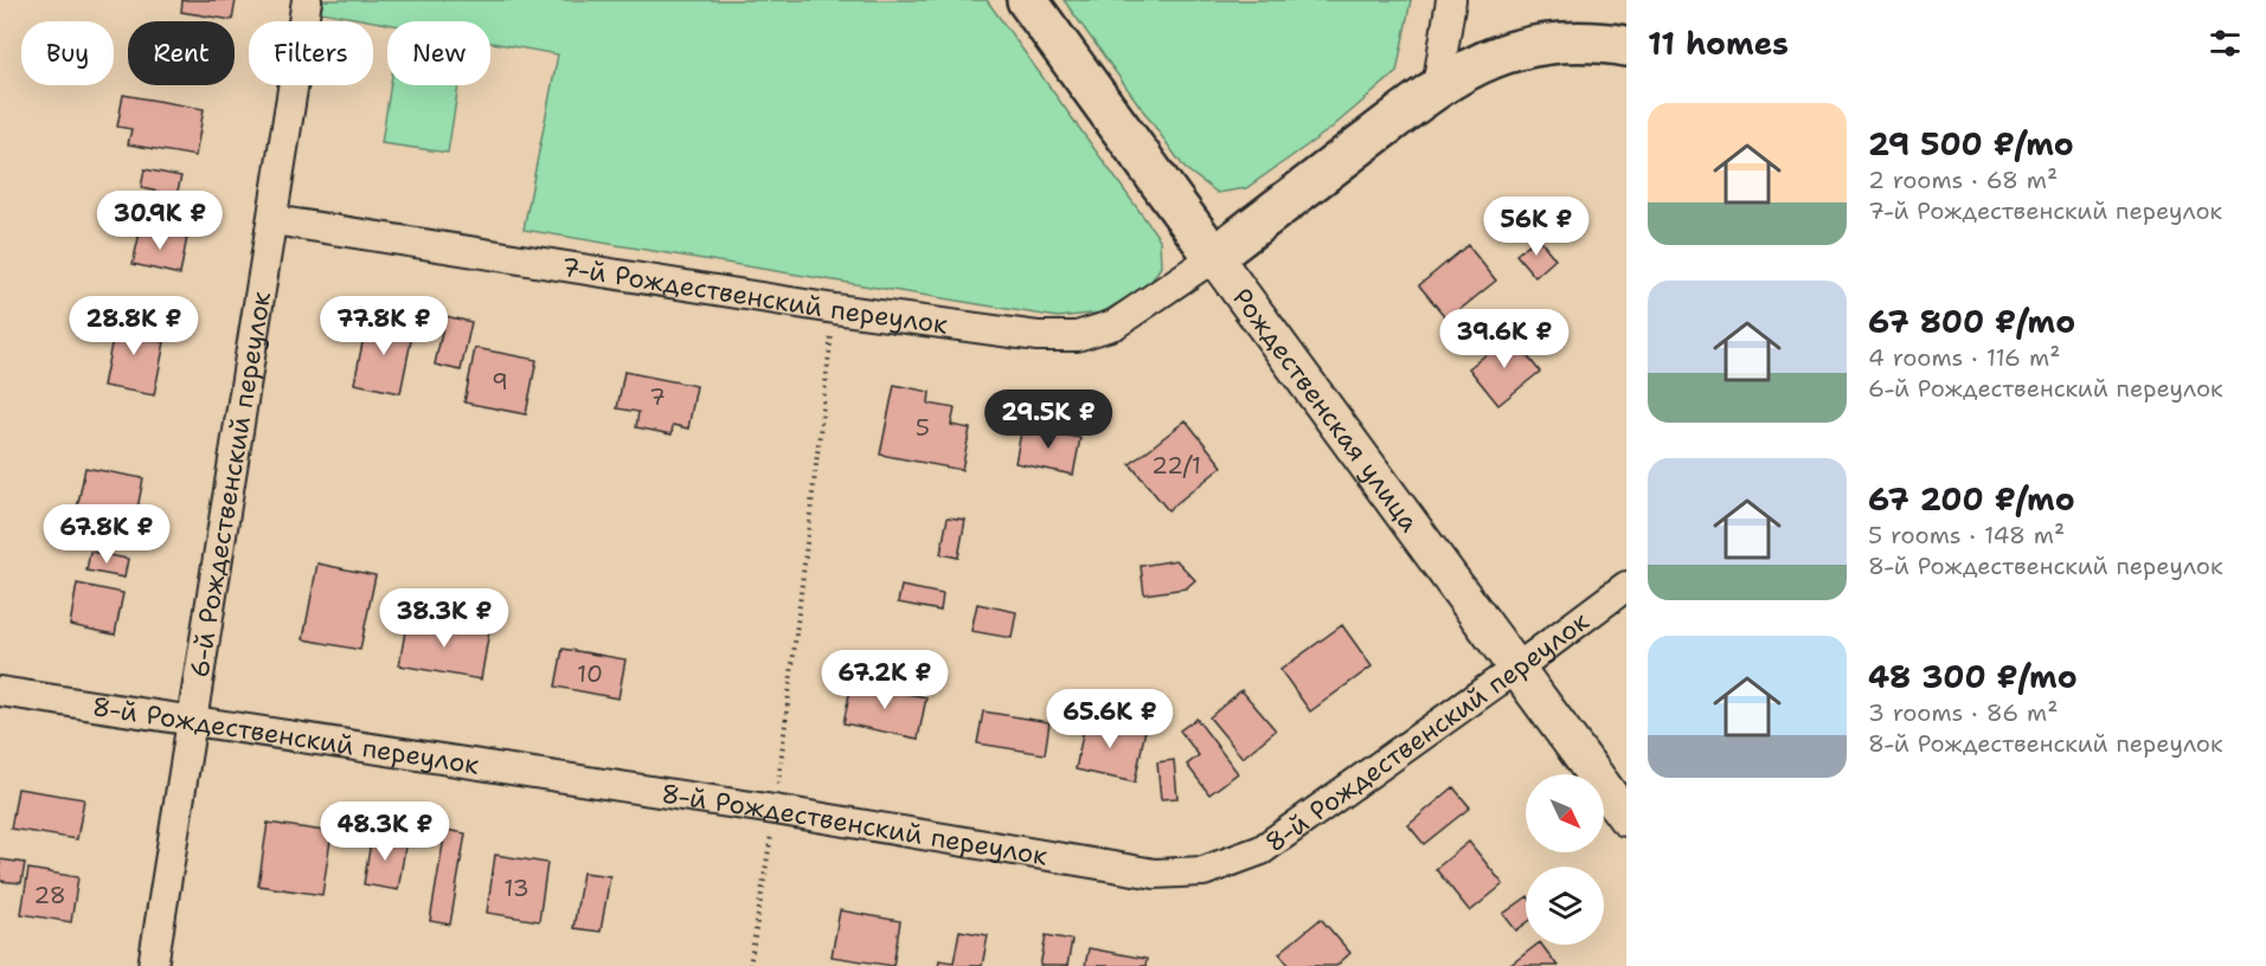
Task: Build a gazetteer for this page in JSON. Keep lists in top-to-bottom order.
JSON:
{
  "streets": {
    "main road": ["Рождественская улица"],
    "street": ["7-й Рождественский переулок", "6-й Рождественский переулок", "8-й Рождественский переулок"]
  },
  "crossings": [
    ["7-й Рождественский переулок", "Рождественская улица"],
    ["7-й Рождественский переулок", "6-й Рождественский переулок"],
    ["Рождественская улица", "8-й Рождественский переулок"],
    ["6-й Рождественский переулок", "8-й Рождественский переулок"]
  ],
  "house_numbers": [
    "9",
    "7",
    "5",
    "22/1",
    "10",
    "13",
    "28"
  ],
  "north": "bottom right",
  "page": {
    "heading": "11 homes",
    "chip": [
      "Buy",
      "Rent",
      "Filters",
      "New"
    ],
    "list": [
      {
        "name": "29 500 ₽/mo",
        "note": "2 rooms · 68 m² · 7-й Рождественский переулок"
      },
      {
        "name": "67 800 ₽/mo",
        "note": "4 rooms · 116 m² · 6-й Рождественский переулок"
      },
      {
        "name": "67 200 ₽/mo",
        "note": "5 rooms · 148 m² · 8-й Рождественский переулок"
      },
      {
        "name": "48 300 ₽/mo",
        "note": "3 rooms · 86 m² · 8-й Рождественский переулок"
      }
    ],
    "price": [
      "30.9K ₽",
      "56K ₽",
      "28.8K ₽",
      "77.8K ₽",
      "39.6K ₽",
      "29.5K ₽",
      "67.8K ₽",
      "38.3K ₽",
      "67.2K ₽",
      "65.6K ₽",
      "48.3K ₽"
    ]
  }
}
